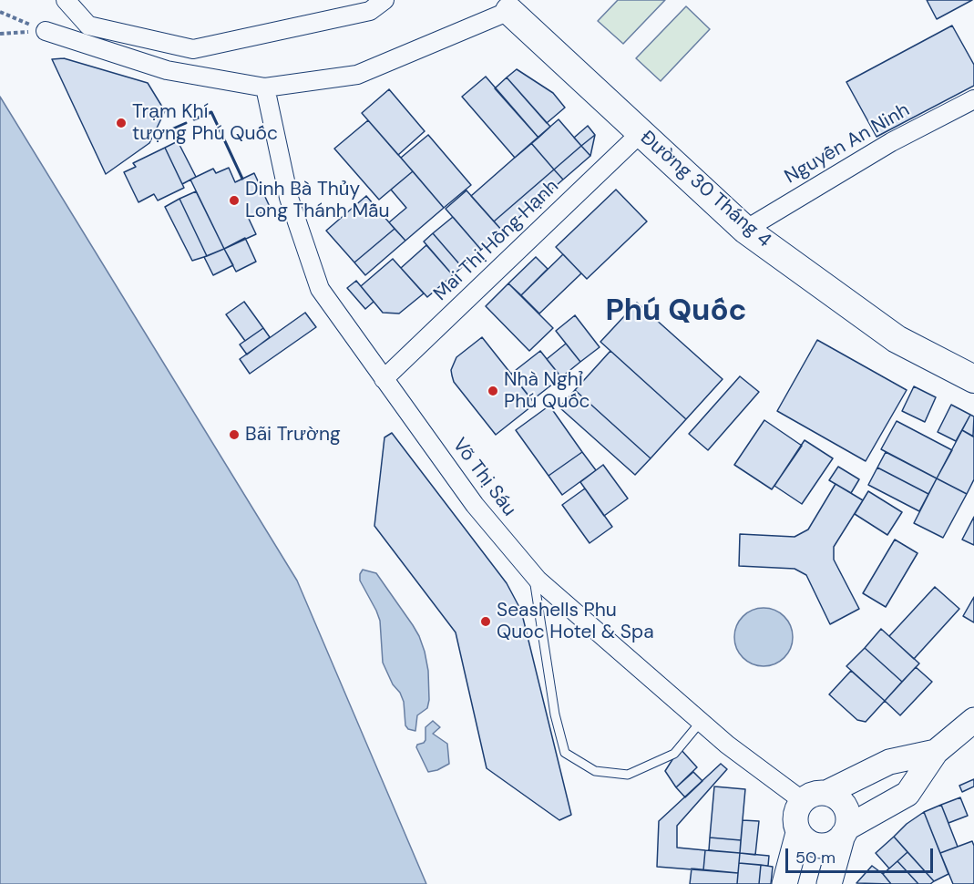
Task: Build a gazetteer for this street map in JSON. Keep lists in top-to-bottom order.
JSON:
{
  "streets": {
    "main road": ["Đường 30 Tháng 4"],
    "street": ["Nguyễn An Ninh", "Mai Thị Hồng Hạnh", "Võ Thị Sáu"]
  },
  "crossings": [
    ["Nguyễn An Ninh", "Đường 30 Tháng 4"],
    ["Đường 30 Tháng 4", "Mai Thị Hồng Hạnh"],
    ["Mai Thị Hồng Hạnh", "Võ Thị Sáu"]
  ],
  "districts": ["Phú Quốc"],
  "places": [
    "Trạm Khí tượng Phú Quốc",
    "Dinh Bà Thủy Long Thánh Mẫu",
    "Nhà Nghỉ Phú Quốc",
    "Bãi Trường",
    "Seashells Phu Quoc Hotel & Spa"
  ],
  "scale_bar": "50 m"
}
